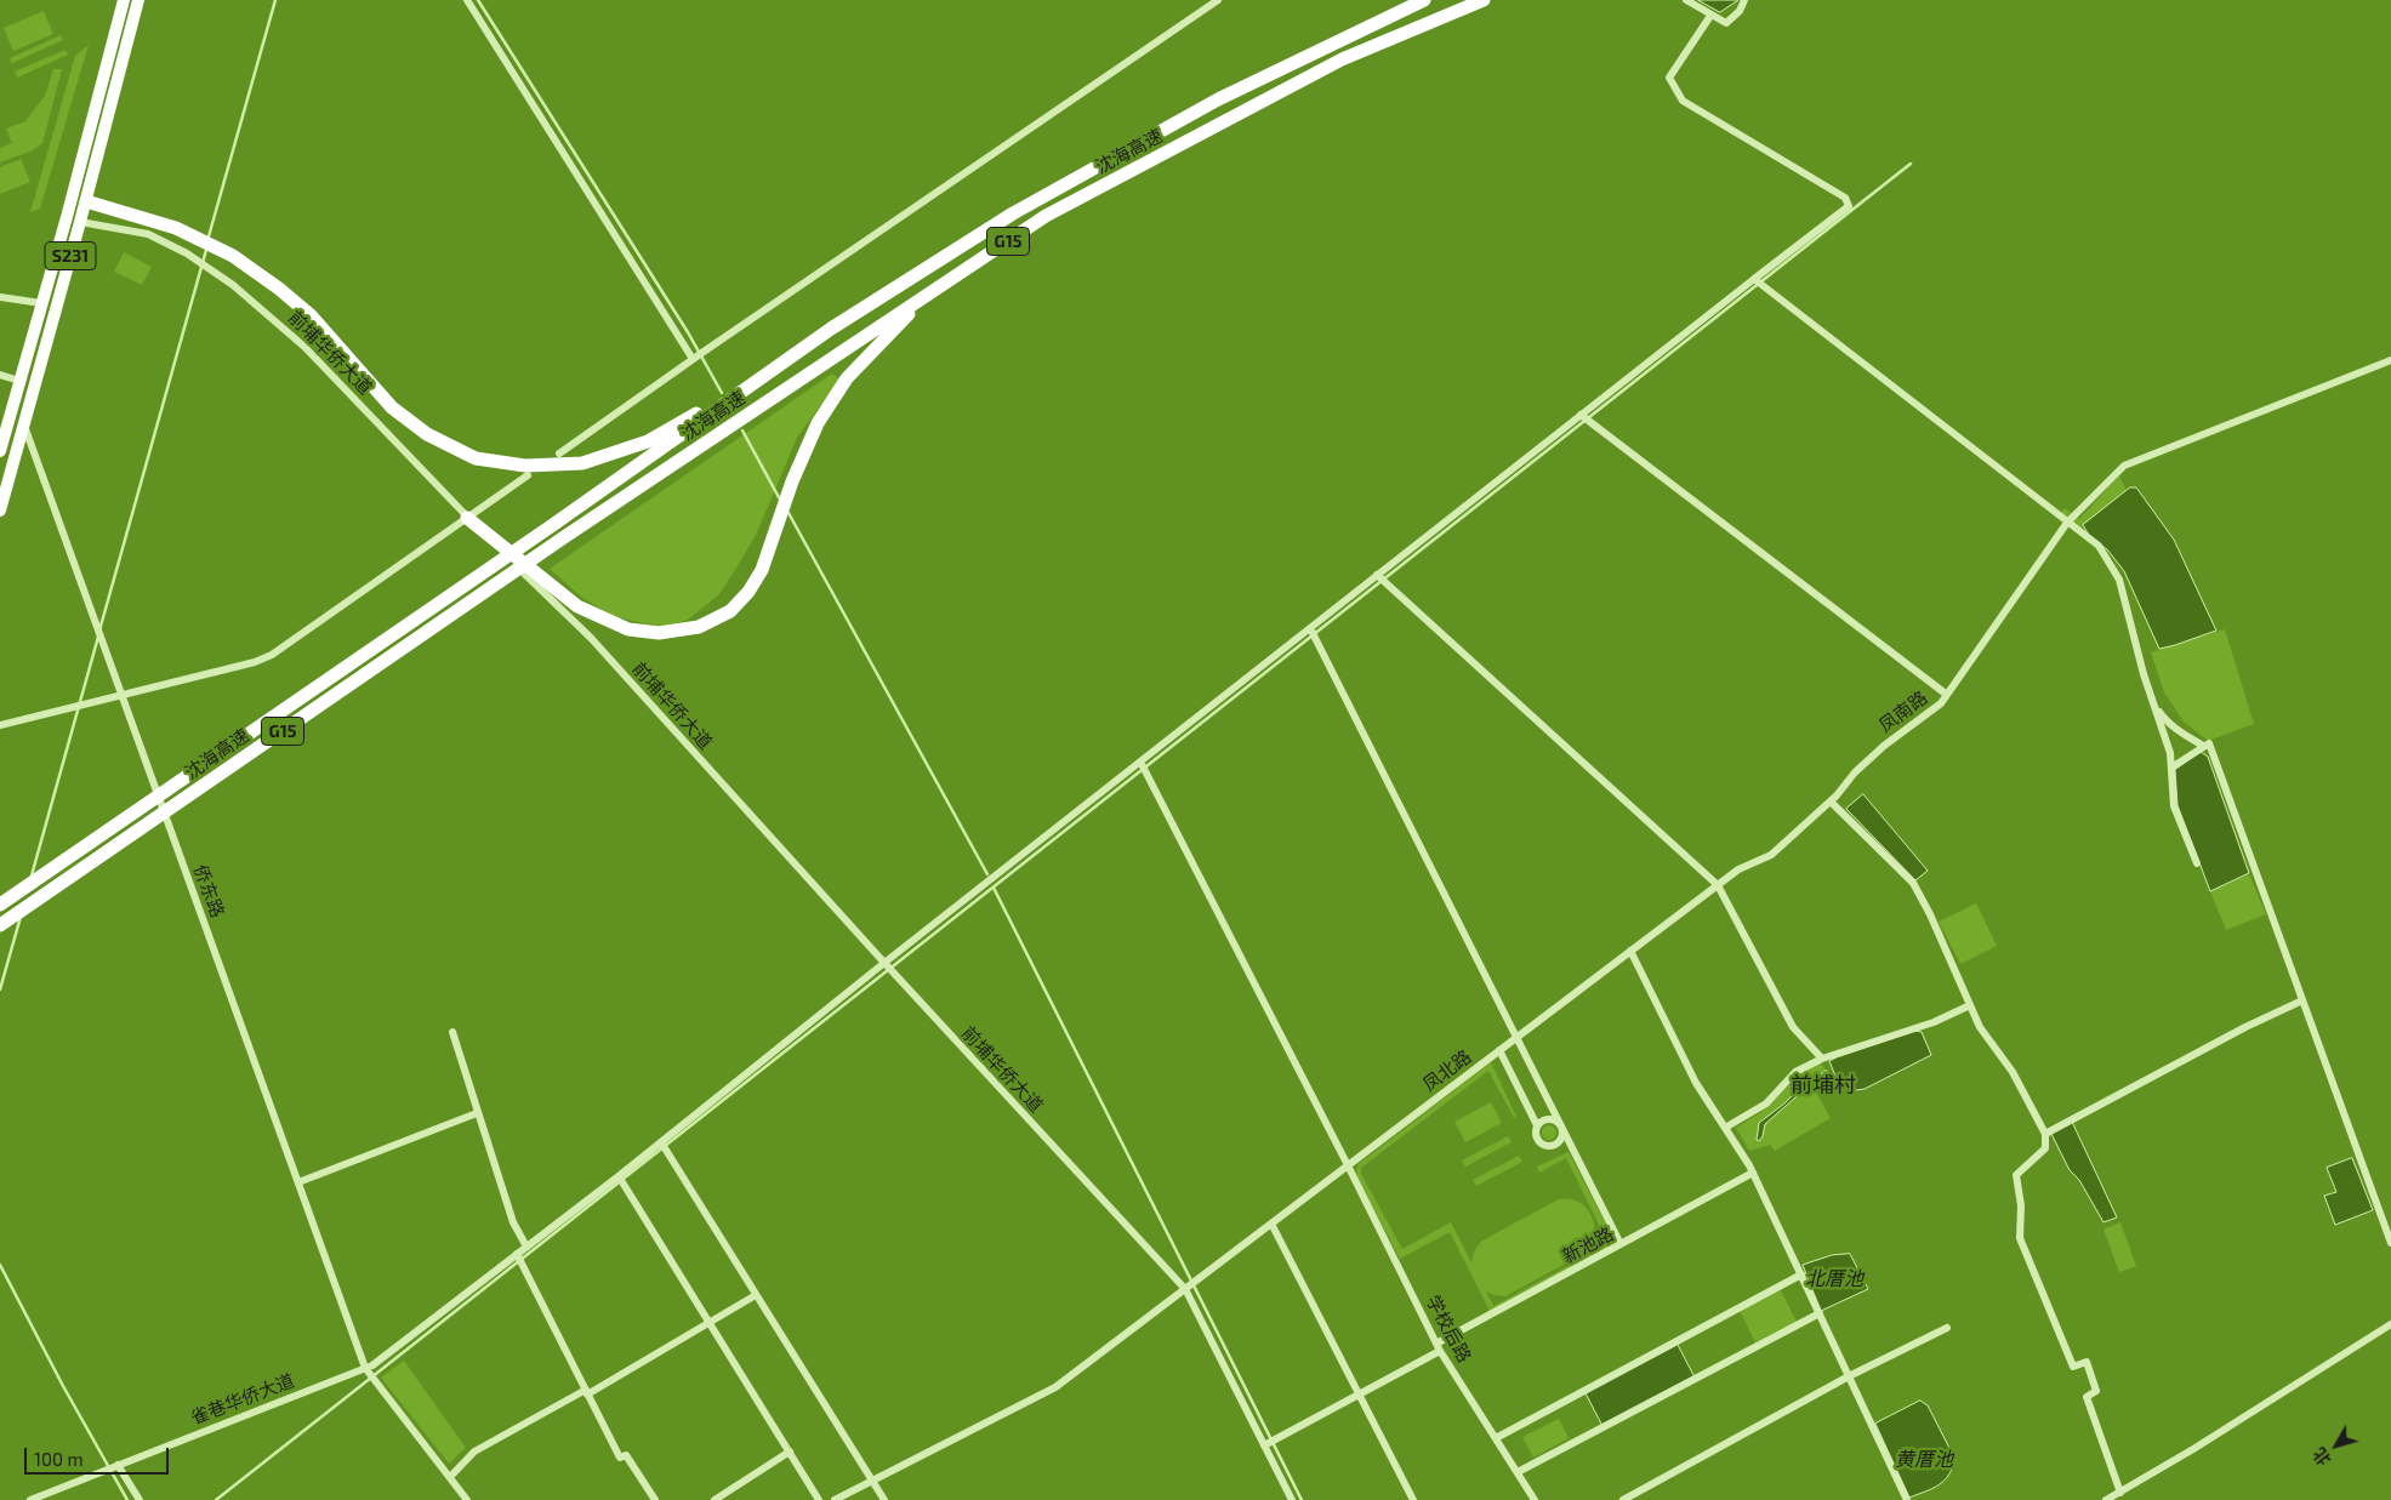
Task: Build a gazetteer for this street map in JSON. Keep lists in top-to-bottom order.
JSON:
{
  "streets": {
    "highway": ["沈海高速", "G15"],
    "main road": ["S231"],
    "street": [
      "前埔华侨大道",
      "凤南路",
      "侨东路",
      "凤北路",
      "新池路",
      "学校后路",
      "雀巷华侨大道"
    ]
  },
  "crossings": [
    ["S231", "前埔华侨大道"],
    ["S231", "侨东路"],
    ["前埔华侨大道", "凤北路"],
    ["前埔华侨大道", "新池路"],
    ["前埔华侨大道", "雀巷华侨大道"],
    ["凤南路", "凤北路"],
    ["侨东路", "雀巷华侨大道"],
    ["凤北路", "学校后路"],
    ["新池路", "学校后路"],
    ["学校后路", "雀巷华侨大道"]
  ],
  "districts": ["前埔村"],
  "water": ["北厝池", "黄厝池"],
  "scale_bar": "100 m",
  "north": "bottom left"
}
